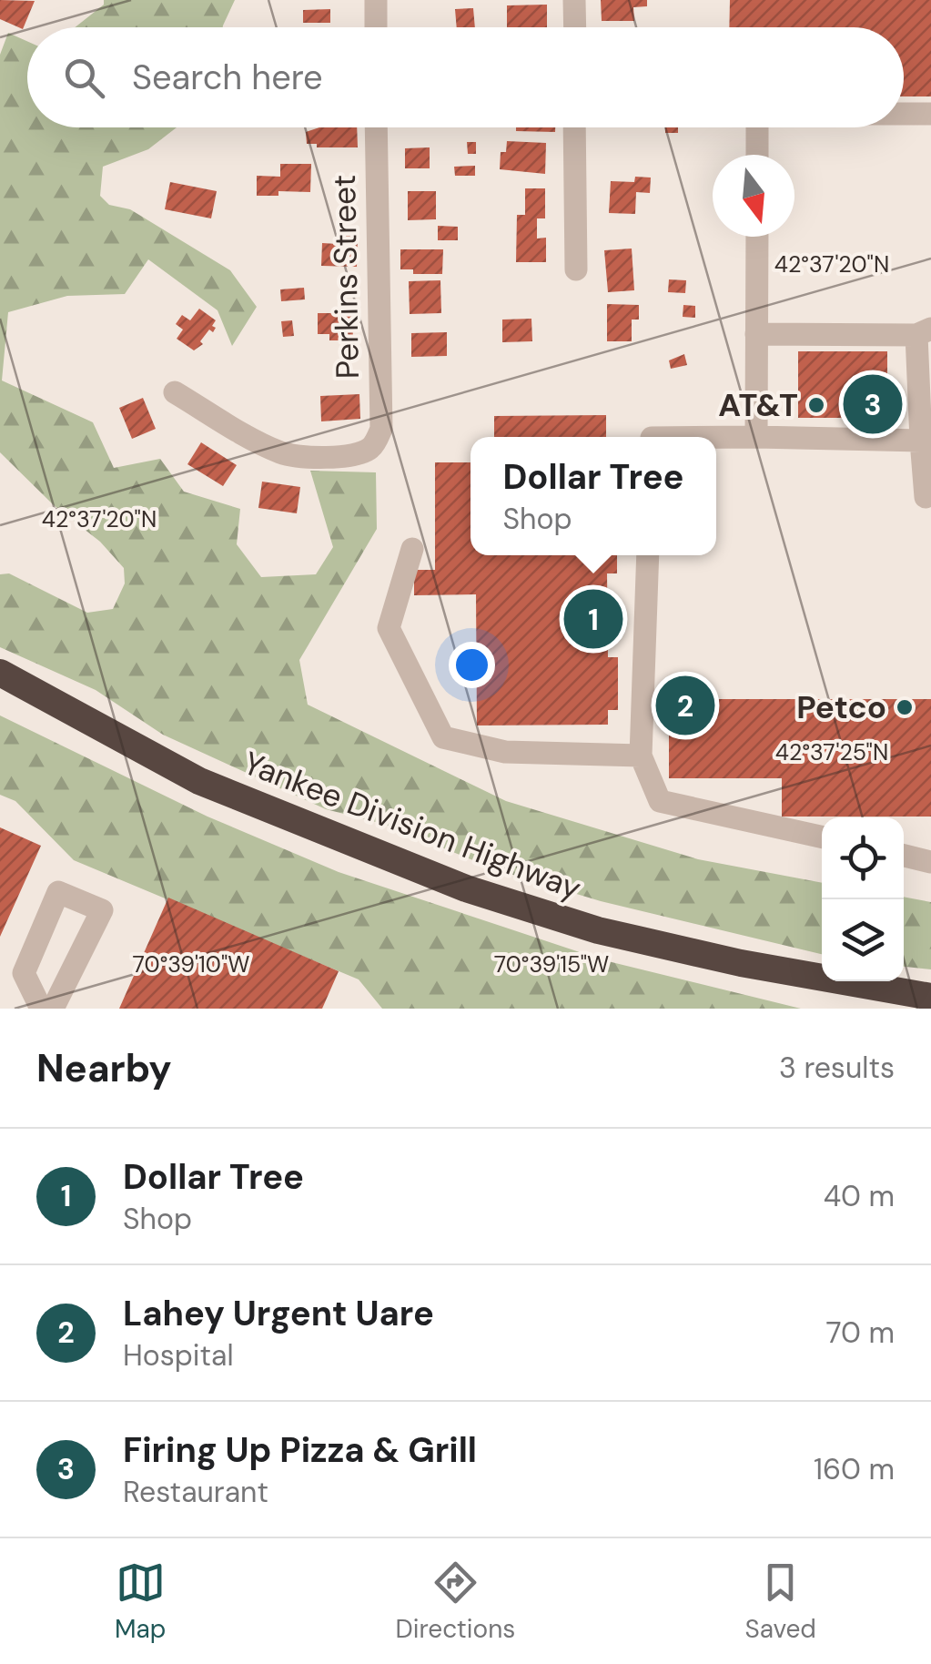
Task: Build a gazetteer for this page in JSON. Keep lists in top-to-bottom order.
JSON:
{
  "streets": {
    "highway": ["Yankee Division Highway"],
    "street": ["Perkins Street"]
  },
  "places": ["AT&T", "Petco"],
  "north": "bottom",
  "page": {
    "search": "Search here",
    "pins": ["3", "1", "2"],
    "popup": ["Dollar Tree", "Shop"],
    "heading": ["Nearby", "3 results"],
    "list": [
      {
        "mark": "1",
        "name": "Dollar Tree",
        "note": "Shop",
        "value": "40 m"
      },
      {
        "mark": "2",
        "name": "Lahey Urgent Uare",
        "note": "Hospital",
        "value": "70 m"
      },
      {
        "mark": "3",
        "name": "Firing Up Pizza & Grill",
        "note": "Restaurant",
        "value": "160 m"
      }
    ],
    "nav": ["Map", "Directions", "Saved"]
  },
  "coordinates": [
    "42°37'20\"N",
    "42°37'25\"N",
    "70°39'10\"W",
    "70°39'15\"W"
  ]
}
